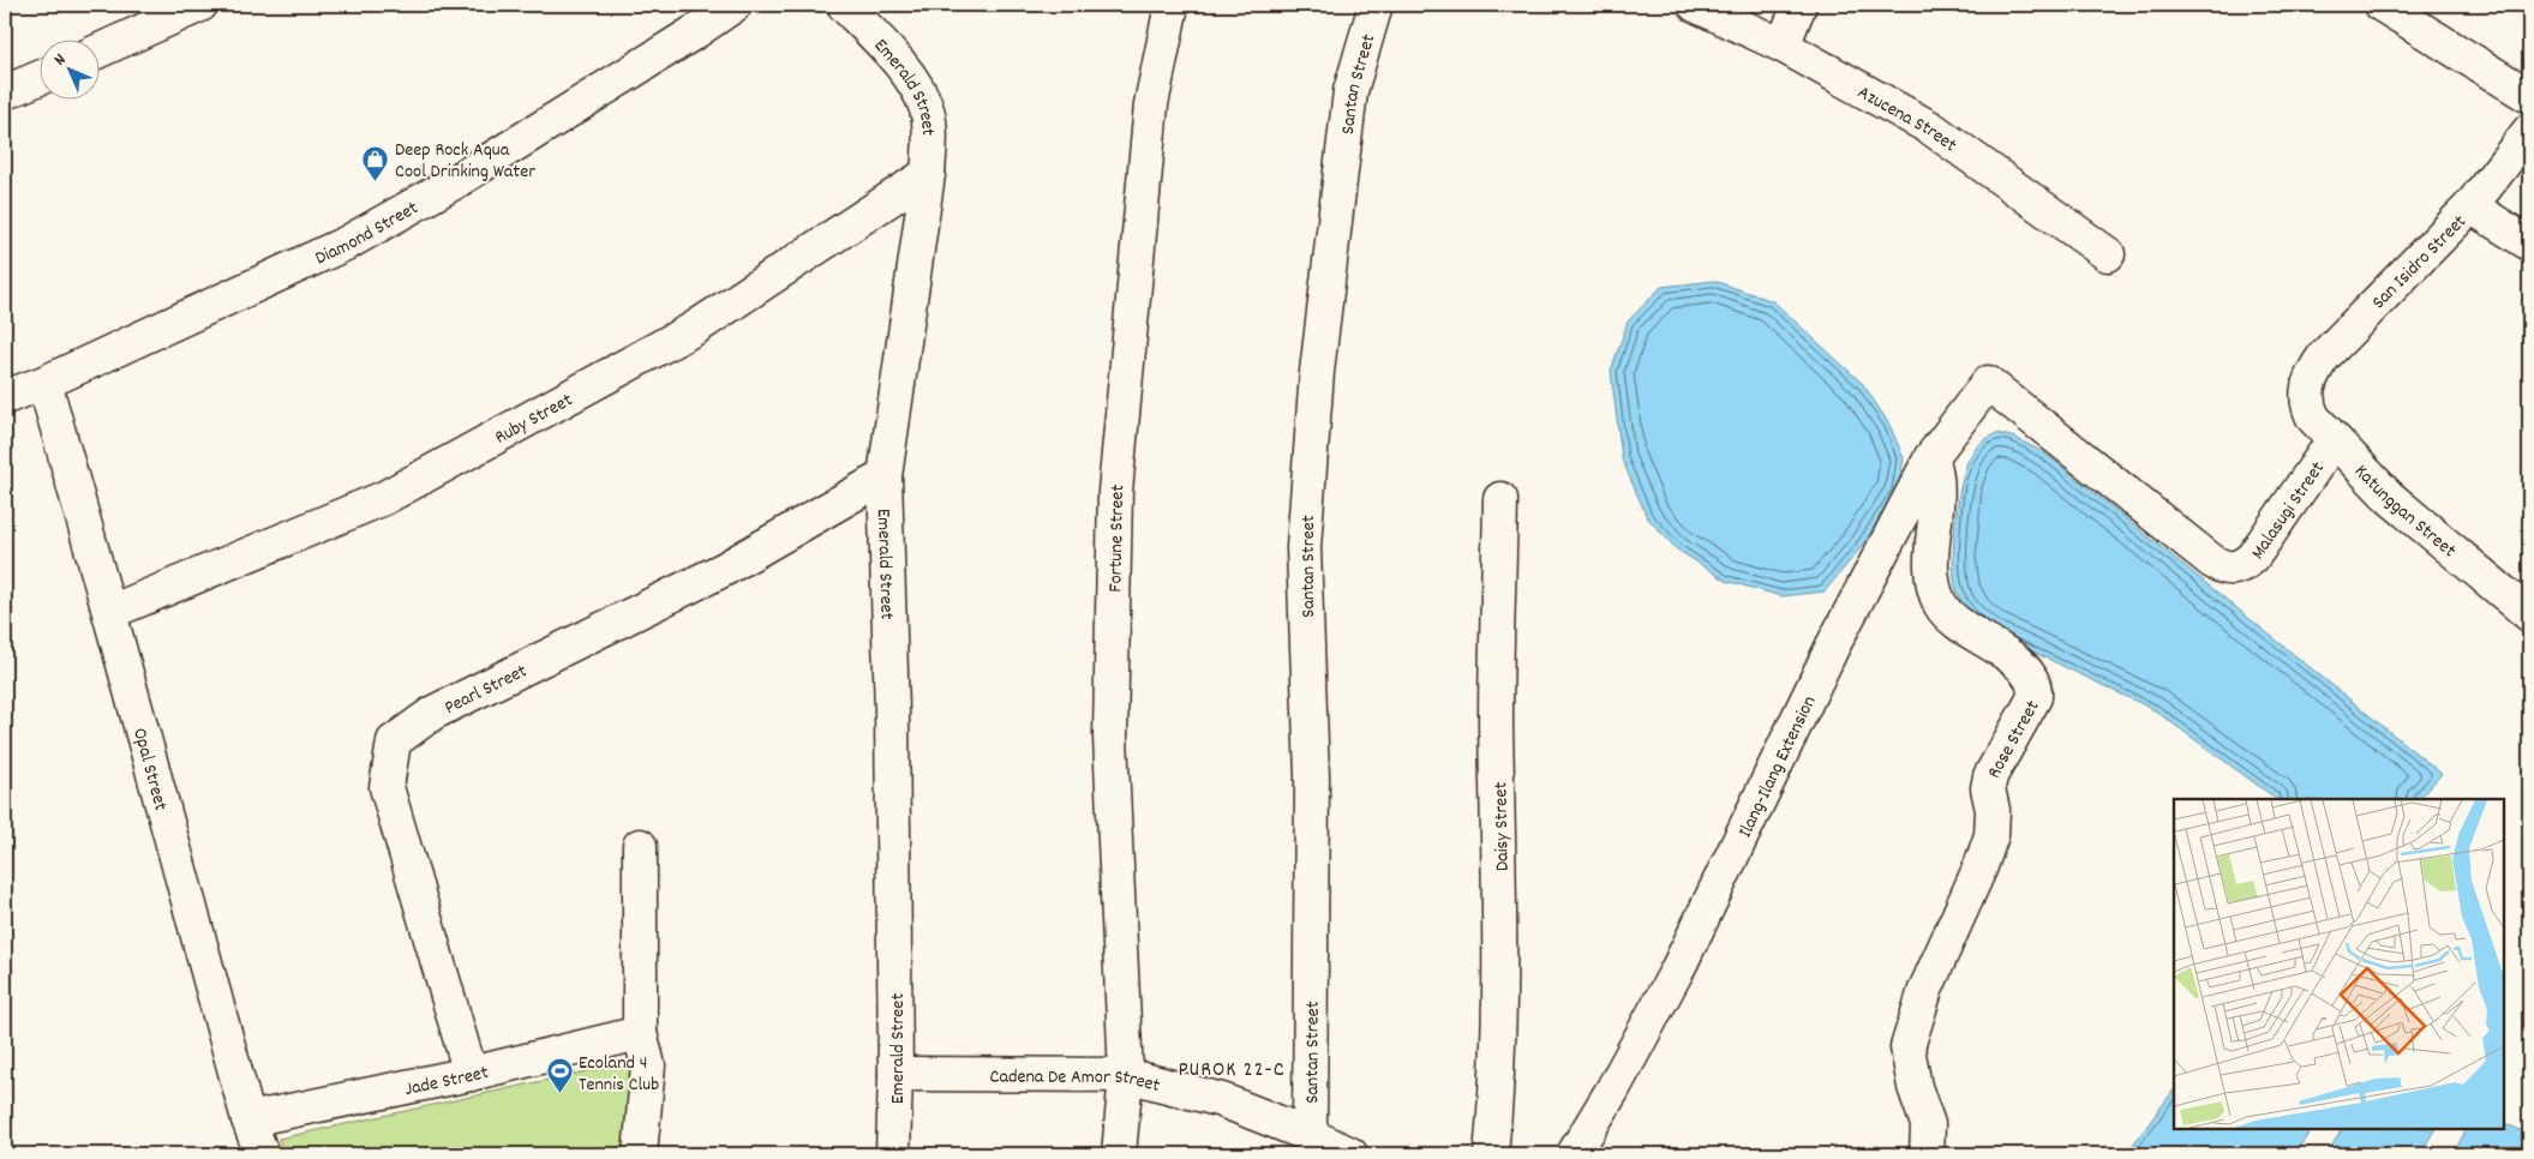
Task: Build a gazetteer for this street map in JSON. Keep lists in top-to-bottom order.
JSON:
{
  "streets": {
    "street": [
      "Santan Street",
      "Emerald Street",
      "Azucena Street",
      "Diamond Street",
      "San Isidro Street",
      "Ruby Street",
      "Malasugi Street",
      "Katunggan Street",
      "Fortune Street",
      "Pearl Street",
      "Rose Street",
      "Ilang-Ilang Extension",
      "Opal Street",
      "Daisy Street",
      "Jade Street",
      "Cadena De Amor Street"
    ]
  },
  "crossings": [
    ["Santan Street", "Cadena De Amor Street"],
    ["Emerald Street", "Ruby Street"],
    ["Emerald Street", "Pearl Street"],
    ["Emerald Street", "Cadena De Amor Street"],
    ["Diamond Street", "Opal Street"],
    ["San Isidro Street", "Katunggan Street"],
    ["Ruby Street", "Opal Street"],
    ["Malasugi Street", "Katunggan Street"],
    ["Malasugi Street", "Ilang-Ilang Extension"],
    ["Fortune Street", "Cadena De Amor Street"],
    ["Pearl Street", "Jade Street"],
    ["Rose Street", "Ilang-Ilang Extension"],
    ["Opal Street", "Jade Street"]
  ],
  "districts": ["PUROK 22-C"],
  "places": {
    "shop": ["Deep Rock Aqua Cool Drinking Water"],
    "sports": ["Ecoland 4 Tennis Club"]
  },
  "north": "top left"
}
